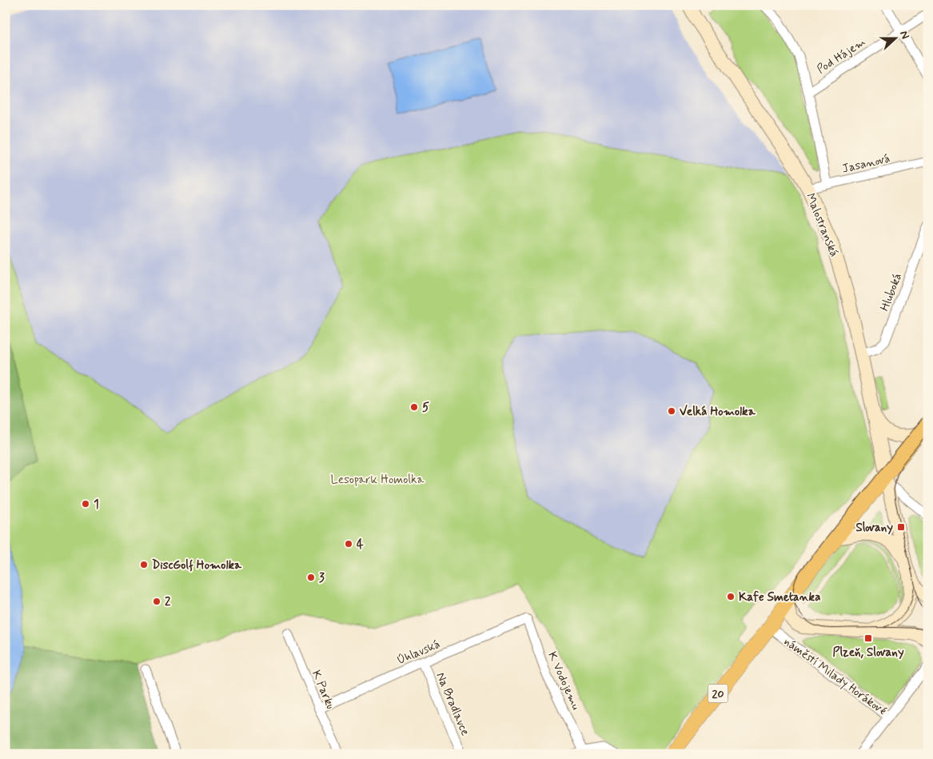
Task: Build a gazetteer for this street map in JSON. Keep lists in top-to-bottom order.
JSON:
{
  "streets": {
    "main road": ["Malostranská", "náměstí Milady Horákové", "20"],
    "street": [
      "Pod Hájem",
      "Jasanová",
      "Hluboká",
      "Úhlavská",
      "K Vodojemu",
      "K Parku",
      "Na Bradlavce"
    ]
  },
  "crossings": [
    ["Pod Hájem", "Malostranská"],
    ["Jasanová", "Malostranská"],
    ["Malostranská", "Hluboká"],
    ["Malostranská", "20"],
    ["Úhlavská", "K Vodojemu"],
    ["Úhlavská", "K Parku"],
    ["Úhlavská", "Na Bradlavce"],
    ["náměstí Milady Horákové", "20"]
  ],
  "parks": ["Lesopark Homolka"],
  "places": {
    "other": [
      "5",
      "Velká Homolka",
      "1",
      "4",
      "DiscGolf Homolka",
      "3",
      "Kafe Smetanka",
      "2"
    ],
    "transit": ["Slovany", "Plzeň, Slovany"]
  },
  "north": "right"
}
